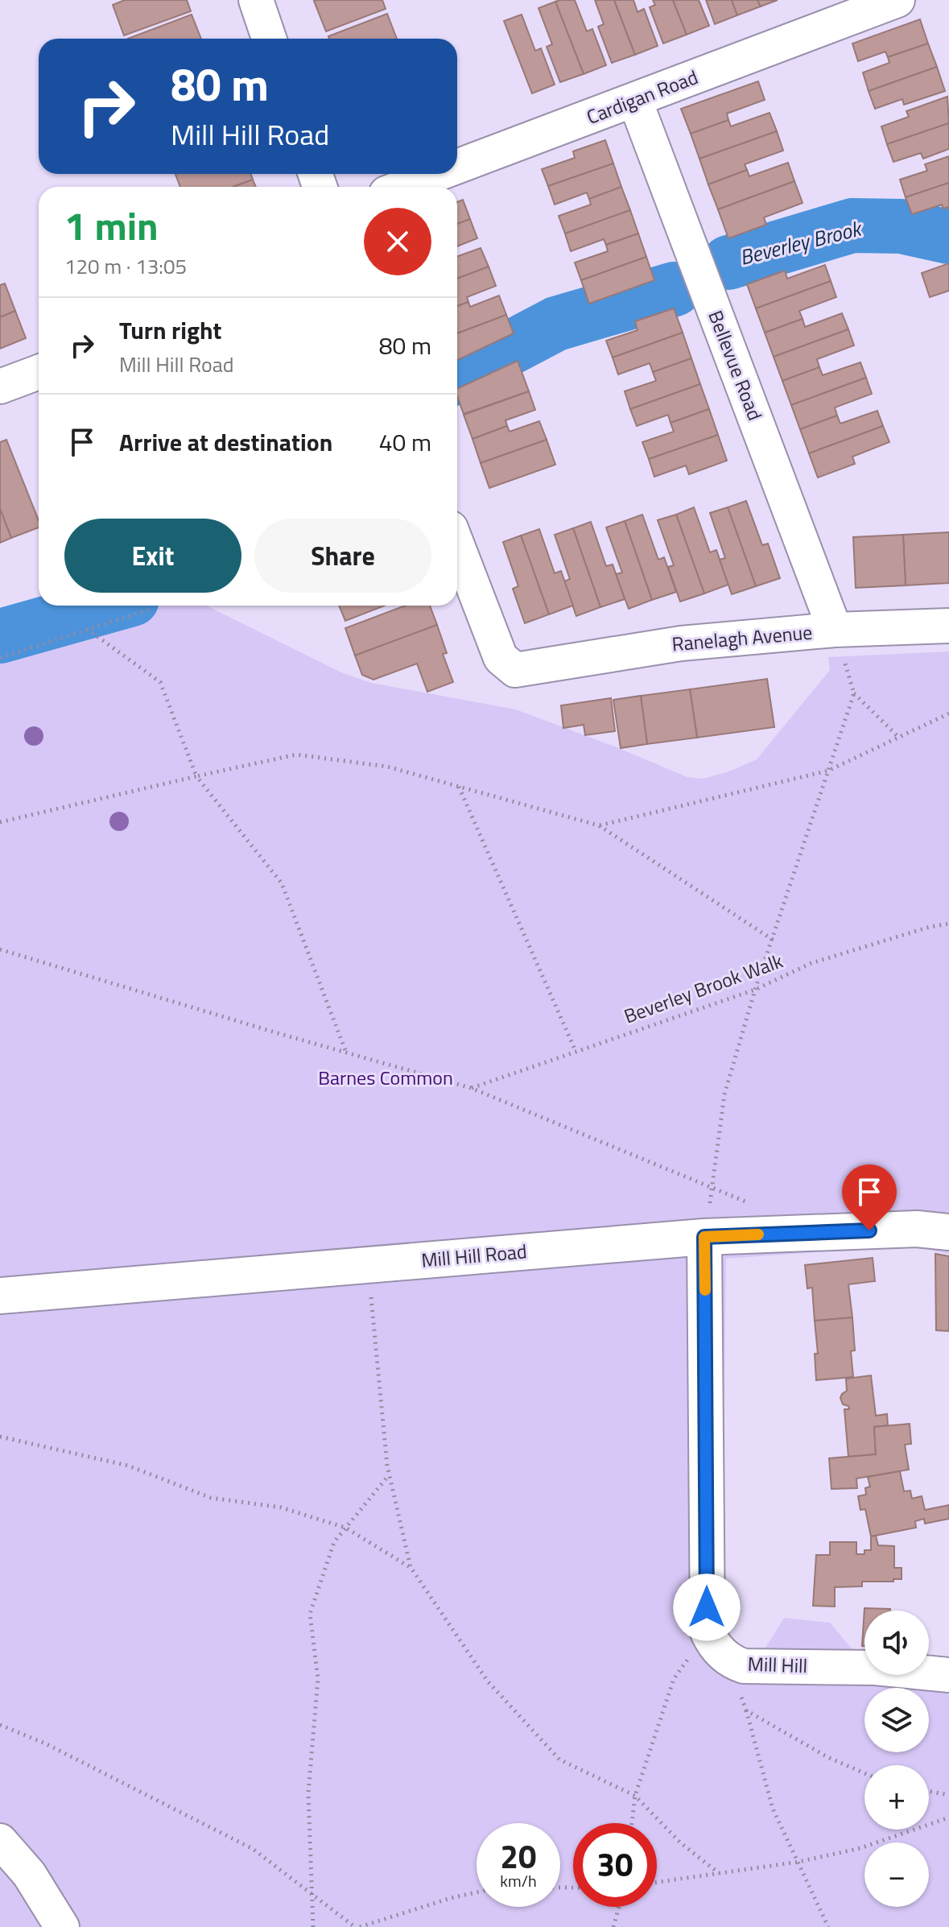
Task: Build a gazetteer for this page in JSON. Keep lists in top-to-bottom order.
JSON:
{
  "streets": {
    "main road": ["Mill Hill Road"],
    "street": [
      "Cardigan Road",
      "Bellevue Road",
      "Ranelagh Avenue",
      "Mill Hill"
    ],
    "path": ["Beverley Brook Walk"]
  },
  "crossings": [
    ["Cardigan Road", "Bellevue Road"],
    ["Bellevue Road", "Ranelagh Avenue"]
  ],
  "water": ["Beverley Brook"],
  "parks": ["Barnes Common"],
  "page": {
    "turn": ["80 m", "Mill Hill Road"],
    "heading": ["1 min", "120 m · 13:05"],
    "list": [
      {
        "name": "Turn right",
        "note": "Mill Hill Road",
        "value": "80 m"
      },
      {
        "name": "Arrive at destination",
        "value": "40 m"
      }
    ],
    "buttons": ["Exit", "Share"],
    "map_buttons": ["+", "−"],
    "speed": "20 km/h",
    "limit": "30"
  }
}
